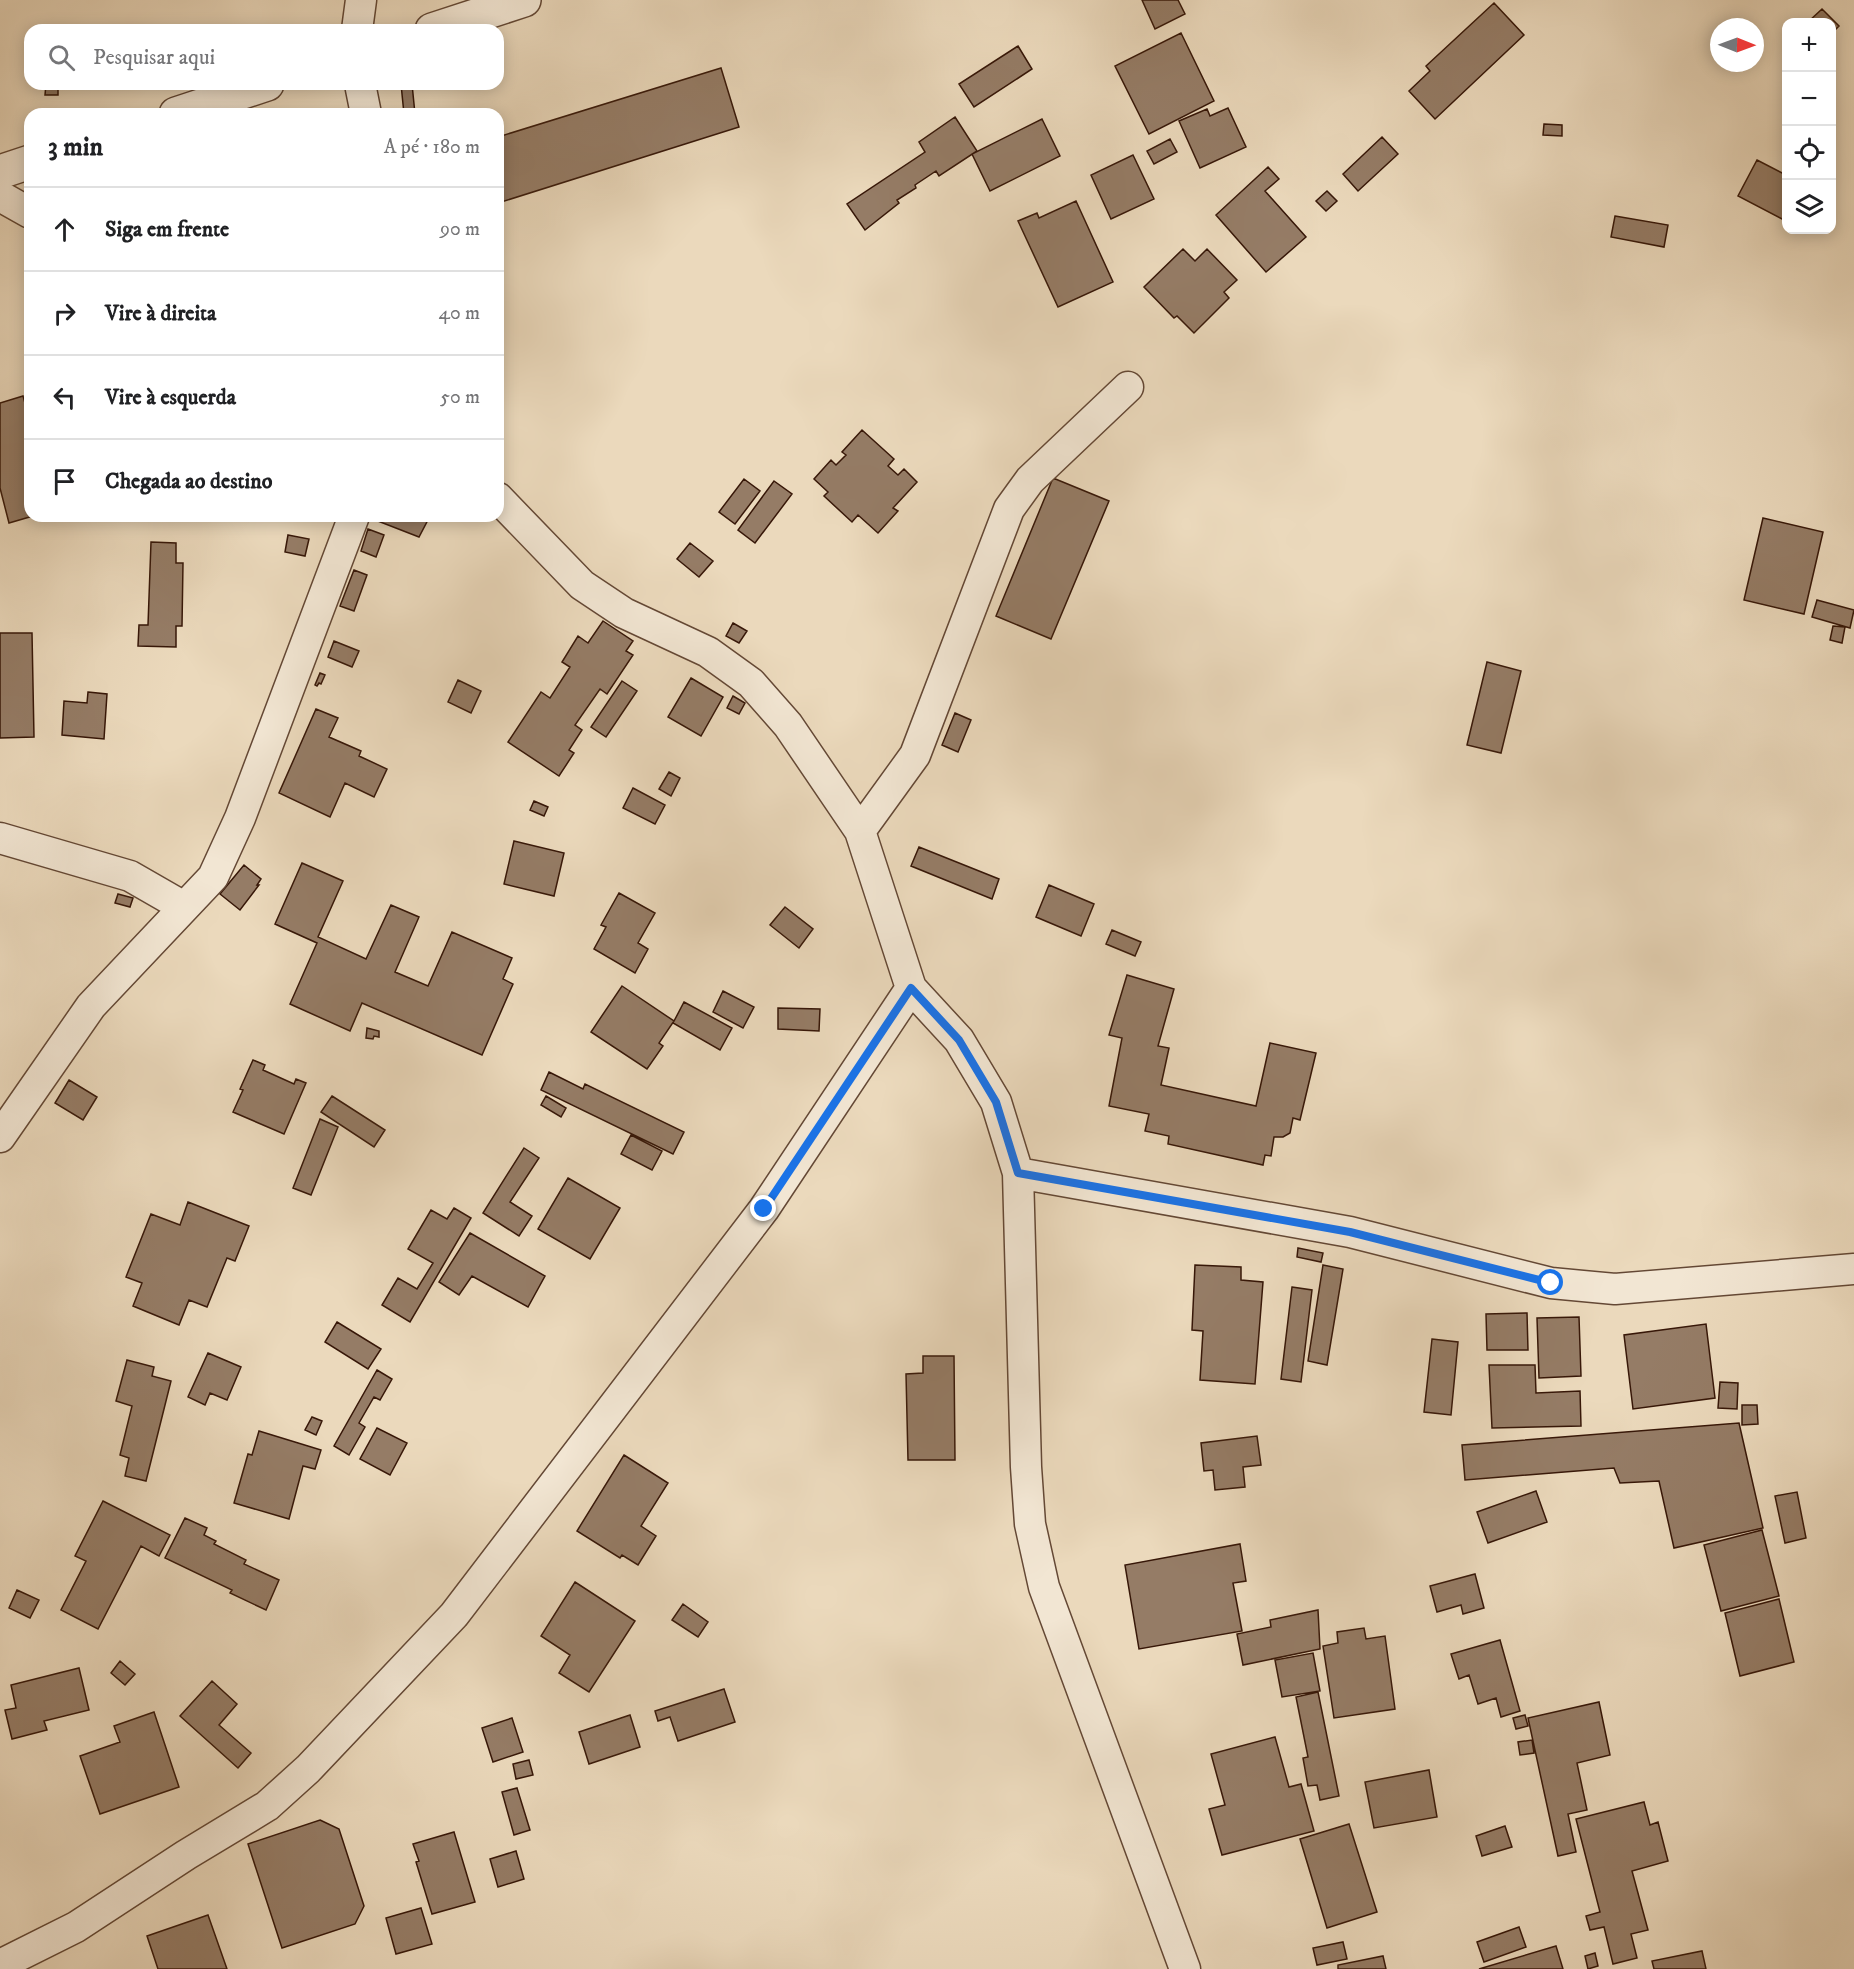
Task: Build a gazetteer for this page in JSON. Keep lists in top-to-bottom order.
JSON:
{
  "north": "right",
  "page": {
    "map_buttons": ["+", "−"],
    "search": "Pesquisar aqui",
    "heading": ["3 min", "A pé · 180 m"],
    "list": [
      ["Siga em frente", "90 m"],
      ["Vire à direita", "40 m"],
      ["Vire à esquerda", "50 m"],
      "Chegada ao destino"
    ]
  }
}
